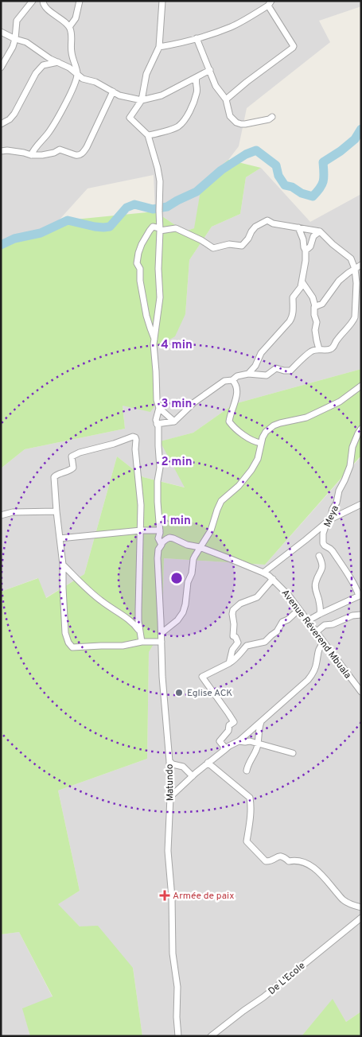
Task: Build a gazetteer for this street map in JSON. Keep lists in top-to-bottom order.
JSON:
{
  "streets": {
    "street": [
      "Meya",
      "Avenue Réverend Mbuala",
      "Matundo",
      "De L'Ecole"
    ]
  },
  "crossings": [
    ["Avenue Réverend Mbuala", "Matundo"]
  ],
  "places": {
    "other": ["Eglise ACK"],
    "health": ["Armée de paix"]
  },
  "rings": [
    "4 min",
    "3 min",
    "2 min",
    "1 min"
  ]
}
